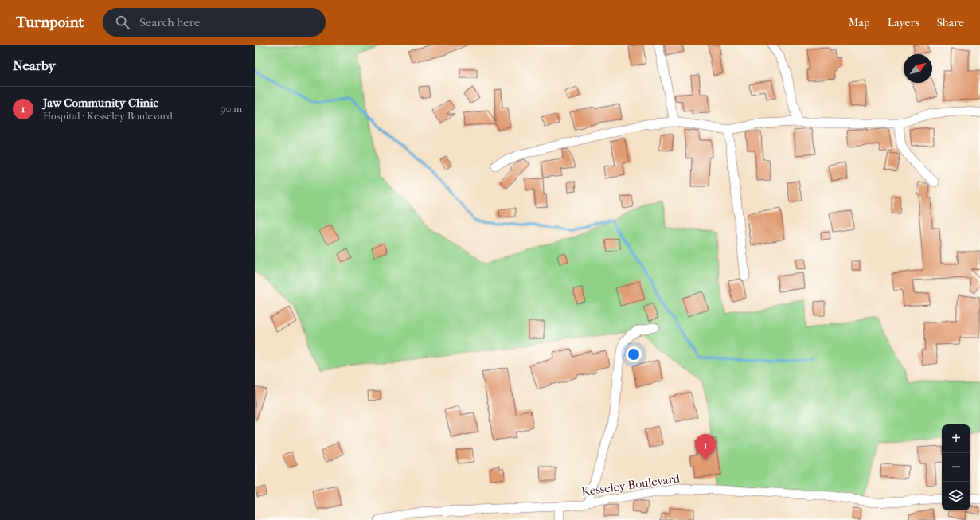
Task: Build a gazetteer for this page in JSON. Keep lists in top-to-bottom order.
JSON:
{
  "streets": {
    "street": ["Kesseley Boulevard"]
  },
  "north": "top right",
  "page": {
    "header": "Turnpoint",
    "search": "Search here",
    "nav": ["Map", "Layers", "Share"],
    "heading": "Nearby",
    "list": [
      {
        "mark": "1",
        "name": "Jaw Community Clinic",
        "note": "Hospital · Kesseley Boulevard",
        "value": "90 m"
      }
    ],
    "map_buttons": ["+", "−"],
    "pins": "1"
  }
}
